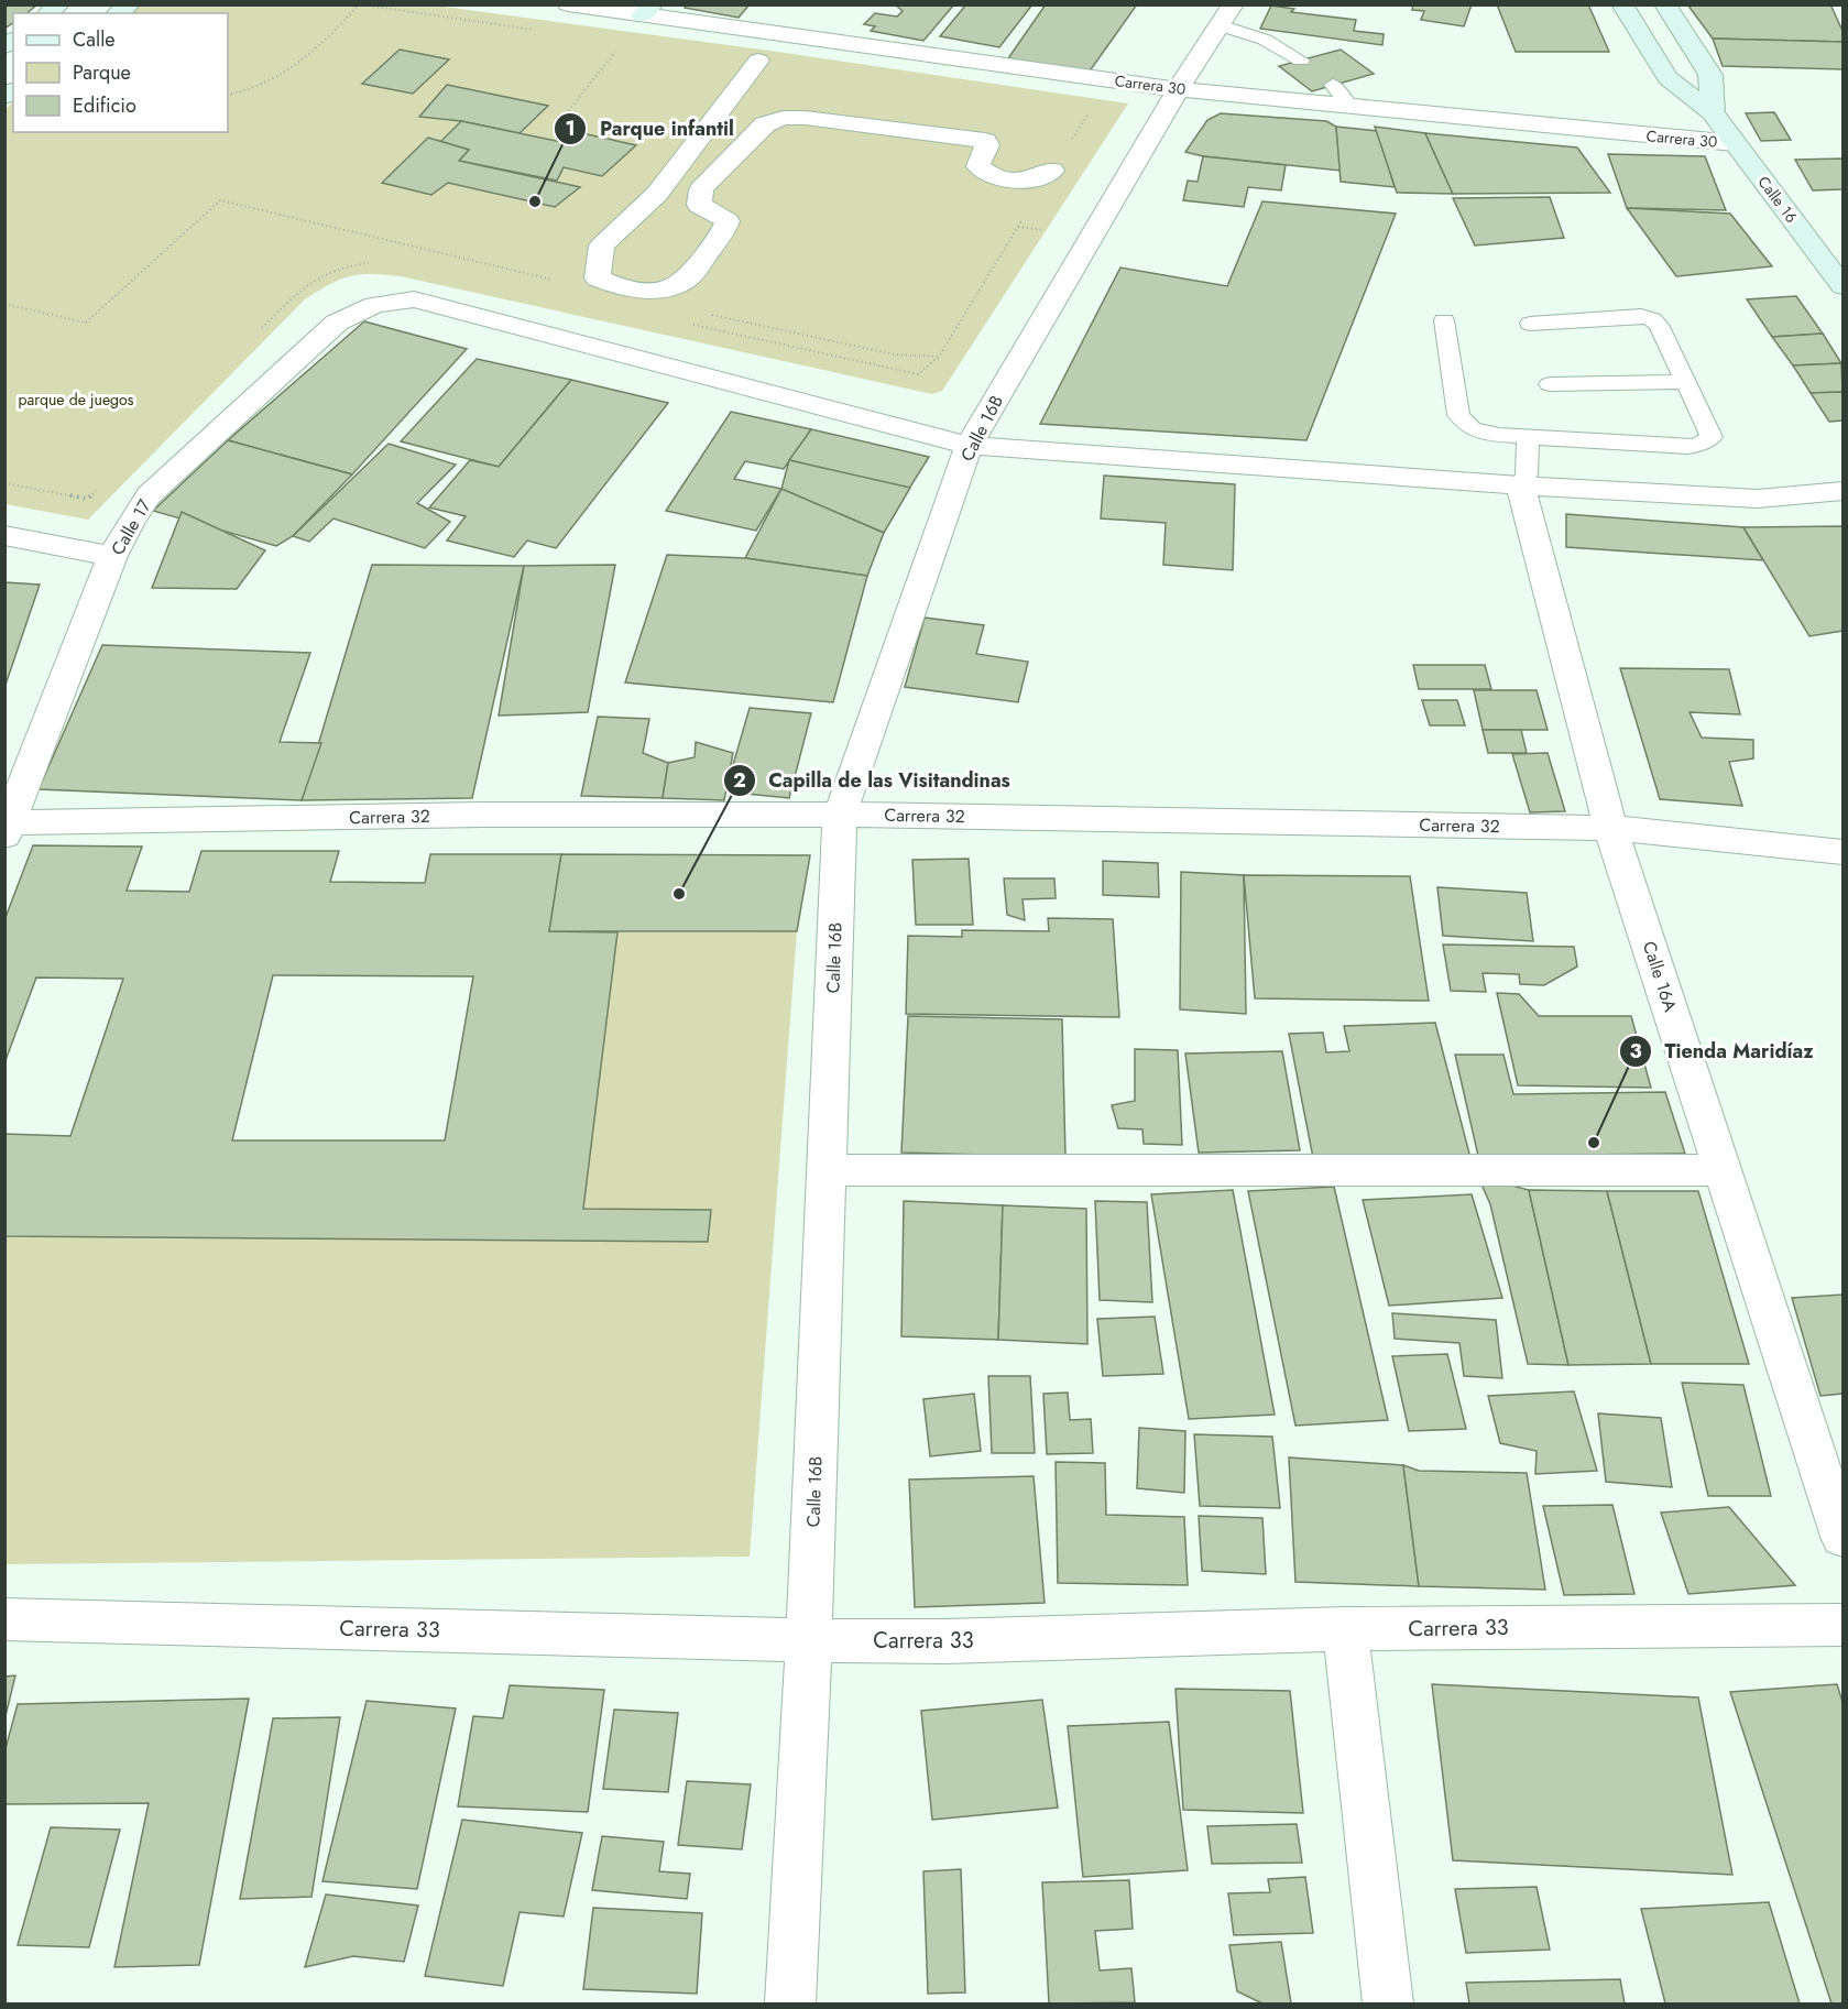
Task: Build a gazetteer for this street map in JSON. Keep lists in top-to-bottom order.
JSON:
{
  "streets": {
    "street": [
      "Carrera 30",
      "Calle 16",
      "Calle 16B",
      "Calle 17",
      "Carrera 32",
      "Calle 16A",
      "Carrera 33"
    ]
  },
  "crossings": [
    ["Carrera 30", "Calle 16"],
    ["Carrera 30", "Calle 16B"],
    ["Calle 16B", "Calle 17"],
    ["Calle 16B", "Carrera 32"],
    ["Calle 16B", "Carrera 33"],
    ["Calle 17", "Carrera 32"],
    ["Calle 17", "Calle 16A"],
    ["Carrera 32", "Calle 16A"]
  ],
  "parks": ["parque de juegos"],
  "places": ["Parque infantil", "Capilla de las Visitandinas", "Tienda Maridíaz"],
  "legend": ["Calle", "Parque", "Edificio"]
}
